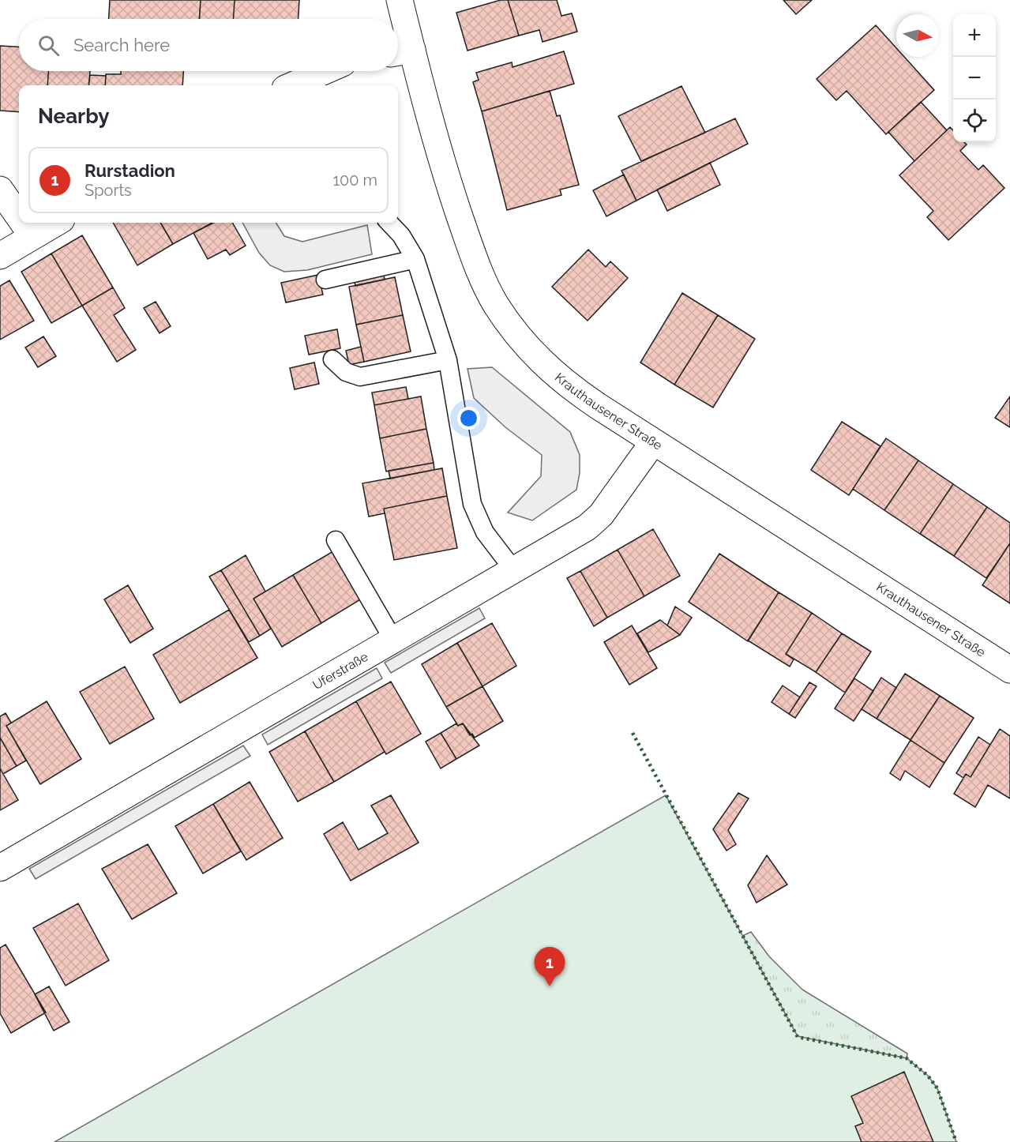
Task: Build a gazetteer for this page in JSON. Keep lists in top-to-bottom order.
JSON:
{
  "streets": {
    "street": ["Krauthausener Straße", "Uferstraße"]
  },
  "crossings": [
    ["Krauthausener Straße", "Uferstraße"]
  ],
  "north": "right",
  "page": {
    "map_buttons": ["+", "−"],
    "search": "Search here",
    "heading": "Nearby",
    "list": [
      {
        "mark": "1",
        "name": "Rurstadion",
        "note": "Sports",
        "value": "100 m"
      }
    ],
    "pins": "1"
  }
}
